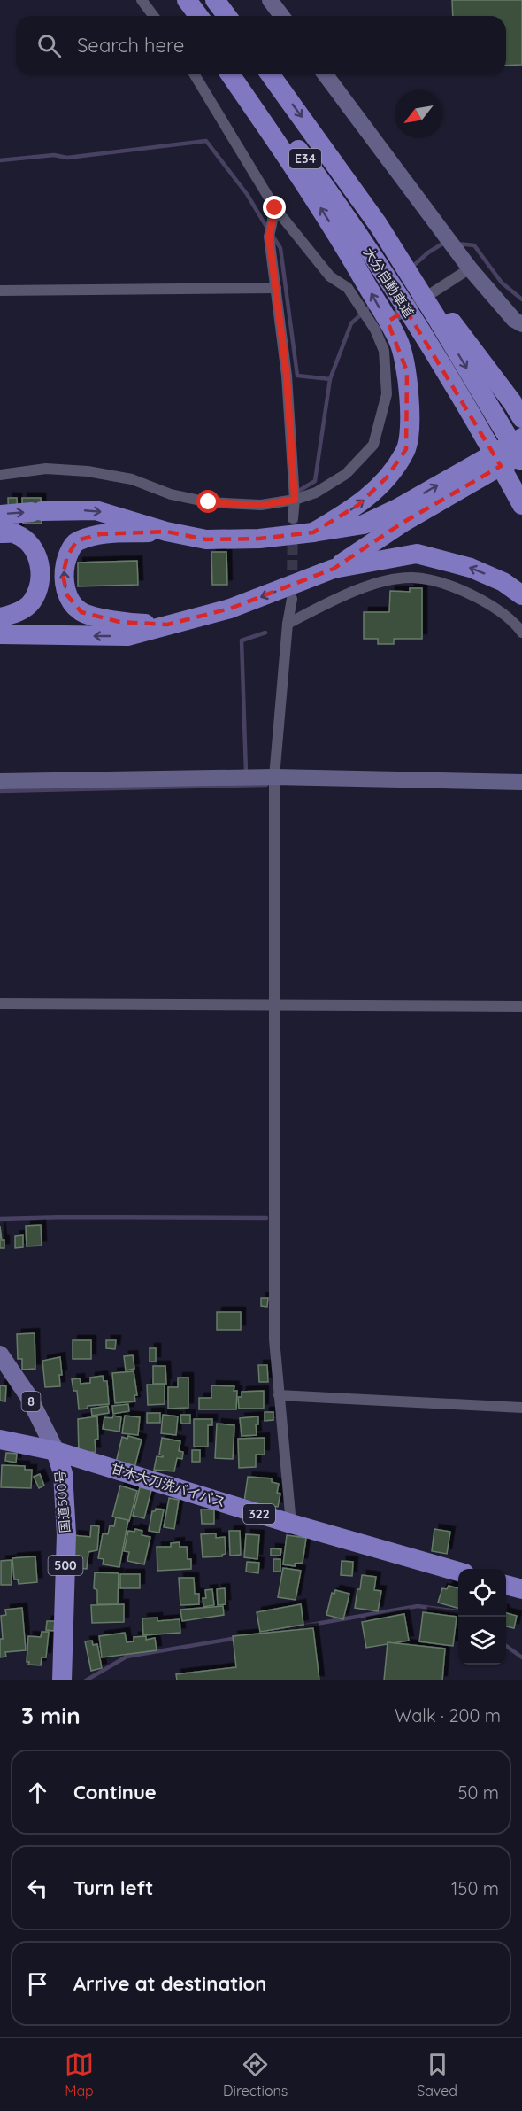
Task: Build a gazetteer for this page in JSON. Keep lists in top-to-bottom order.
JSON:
{
  "streets": {
    "highway": [
      "E34",
      "大分自動車道",
      "甘木大刀洗バイパス",
      "国道500号",
      "322",
      "500"
    ],
    "main road": ["8"]
  },
  "crossings": [
    ["8", "甘木大刀洗バイパス"],
    ["8", "国道500号"],
    ["8", "322"],
    ["甘木大刀洗バイパス", "国道500号"],
    ["甘木大刀洗バイパス", "322"],
    ["国道500号", "322"]
  ],
  "north": "bottom left",
  "page": {
    "search": "Search here",
    "heading": ["3 min", "Walk · 200 m"],
    "list": [
      ["Continue", "50 m"],
      ["Turn left", "150 m"],
      "Arrive at destination"
    ],
    "nav": ["Map", "Directions", "Saved"]
  }
}
